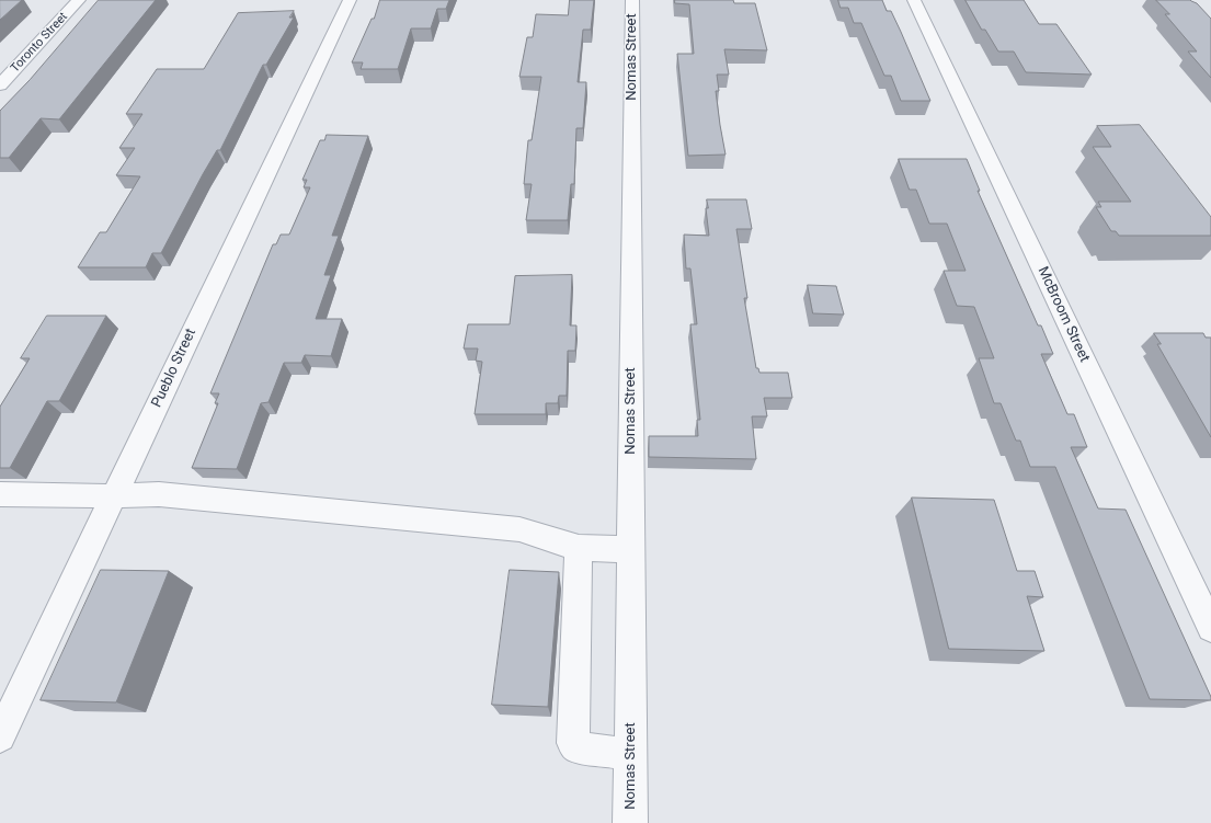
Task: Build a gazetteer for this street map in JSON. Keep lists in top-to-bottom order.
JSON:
{
  "streets": {
    "street": [
      "Toronto Street",
      "Nomas Street",
      "McBroom Street",
      "Pueblo Street"
    ]
  }
}
